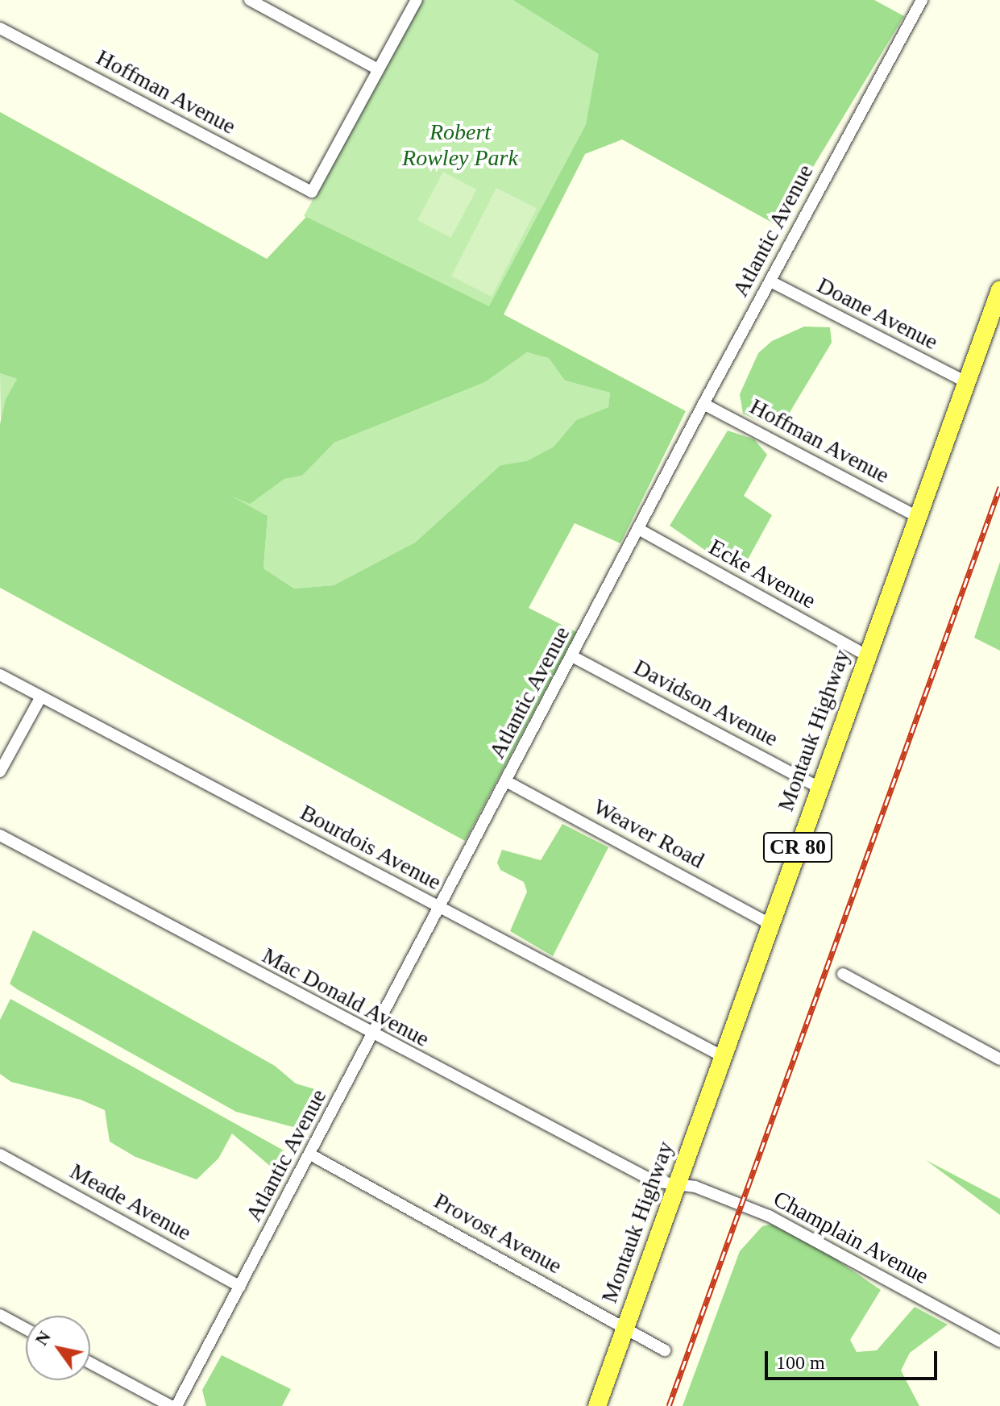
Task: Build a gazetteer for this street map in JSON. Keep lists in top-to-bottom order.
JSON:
{
  "streets": {
    "main road": ["Montauk Highway", "CR 80"],
    "street": [
      "Hoffman Avenue",
      "Atlantic Avenue",
      "Doane Avenue",
      "Ecke Avenue",
      "Davidson Avenue",
      "Weaver Road",
      "Bourdois Avenue",
      "Mac Donald Avenue",
      "Meade Avenue",
      "Provost Avenue",
      "Champlain Avenue"
    ]
  },
  "crossings": [
    ["Hoffman Avenue", "Atlantic Avenue"],
    ["Hoffman Avenue", "Montauk Highway"],
    ["Atlantic Avenue", "Doane Avenue"],
    ["Atlantic Avenue", "Ecke Avenue"],
    ["Atlantic Avenue", "Davidson Avenue"],
    ["Atlantic Avenue", "Weaver Road"],
    ["Atlantic Avenue", "Bourdois Avenue"],
    ["Atlantic Avenue", "Mac Donald Avenue"],
    ["Atlantic Avenue", "Meade Avenue"],
    ["Atlantic Avenue", "Provost Avenue"],
    ["Doane Avenue", "Montauk Highway"],
    ["Ecke Avenue", "Montauk Highway"],
    ["Davidson Avenue", "Montauk Highway"],
    ["Montauk Highway", "Weaver Road"],
    ["Montauk Highway", "Bourdois Avenue"],
    ["Montauk Highway", "Mac Donald Avenue"],
    ["Montauk Highway", "Provost Avenue"],
    ["Montauk Highway", "Champlain Avenue"],
    ["Mac Donald Avenue", "Champlain Avenue"]
  ],
  "parks": ["Robert Rowley Park"],
  "scale_bar": "100 m",
  "north": "top left"
}
